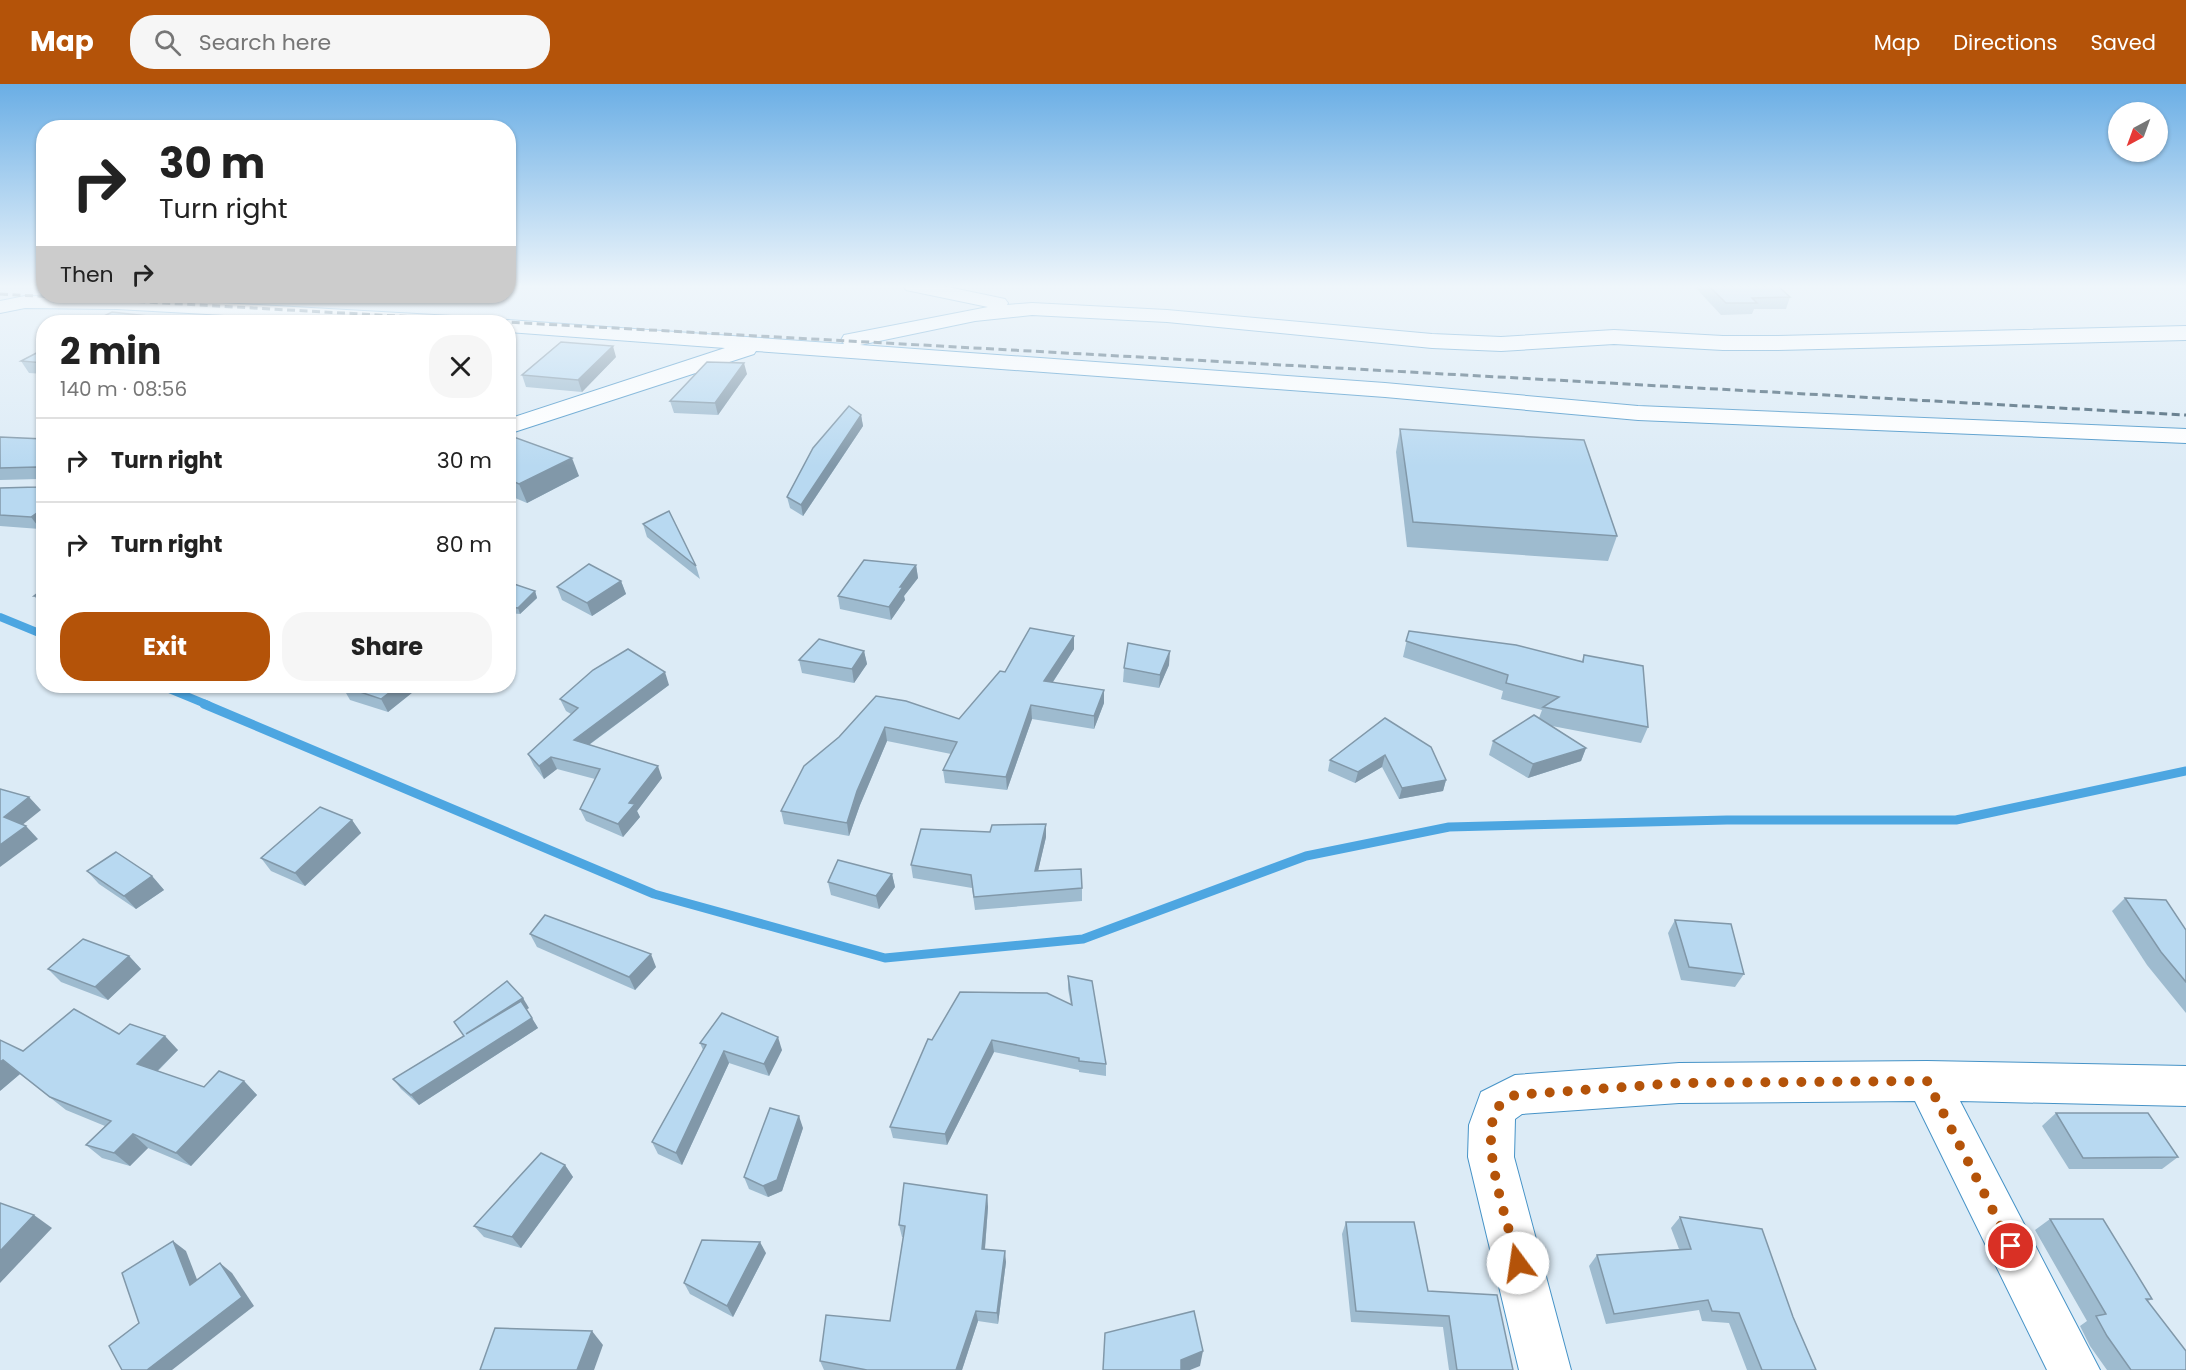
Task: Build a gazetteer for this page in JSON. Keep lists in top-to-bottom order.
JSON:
{
  "north": "bottom left",
  "page": {
    "header": "Map",
    "search": "Search here",
    "nav": ["Map", "Directions", "Saved"],
    "turn": ["30 m", "Turn right"],
    "then": "Then",
    "heading": ["2 min", "140 m · 08:56"],
    "list": [
      {
        "name": "Turn right",
        "value": "30 m"
      },
      {
        "name": "Turn right",
        "value": "80 m"
      }
    ],
    "buttons": ["Exit", "Share"]
  }
}
